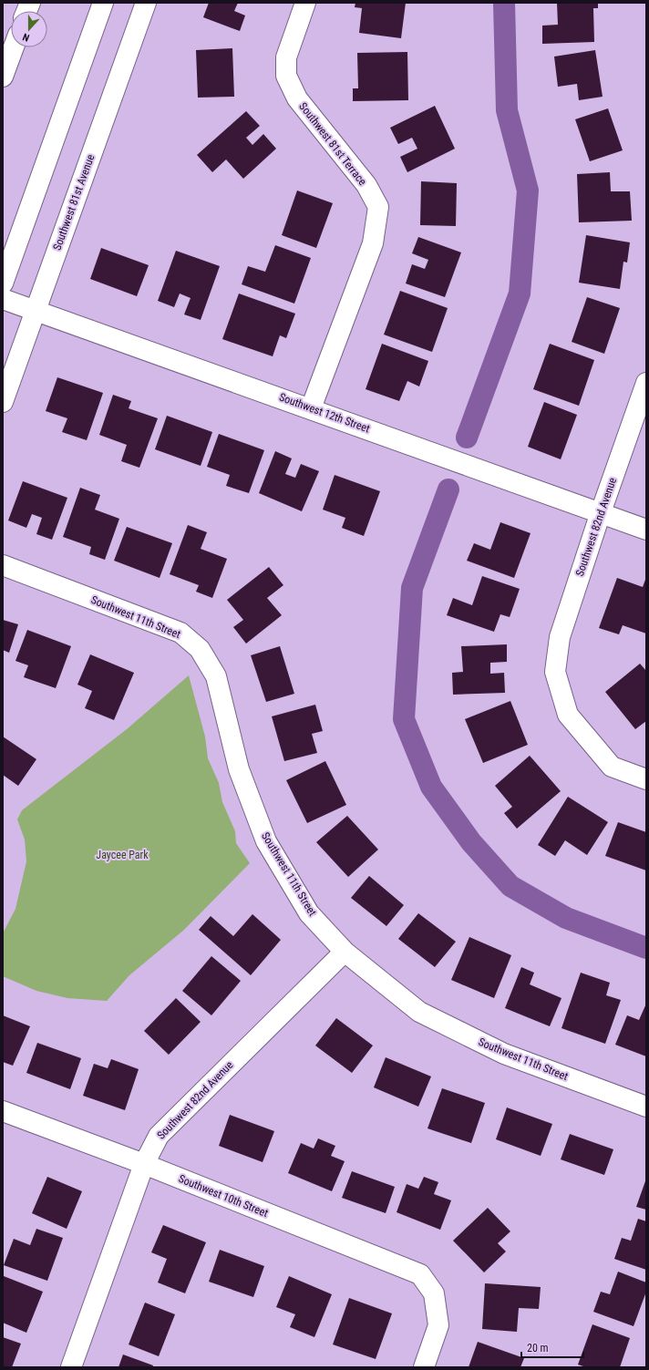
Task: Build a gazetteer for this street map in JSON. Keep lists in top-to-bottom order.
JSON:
{
  "streets": {
    "street": [
      "Southwest 81st Terrace",
      "Southwest 81st Avenue",
      "Southwest 12th Street",
      "Southwest 82nd Avenue",
      "Southwest 11th Street",
      "Southwest 10th Street"
    ]
  },
  "crossings": [
    ["Southwest 81st Terrace", "Southwest 12th Street"],
    ["Southwest 81st Avenue", "Southwest 12th Street"],
    ["Southwest 12th Street", "Southwest 82nd Avenue"],
    ["Southwest 82nd Avenue", "Southwest 11th Street"],
    ["Southwest 82nd Avenue", "Southwest 10th Street"]
  ],
  "parks": ["Jaycee Park"],
  "scale_bar": "20 m",
  "north": "bottom"
}
